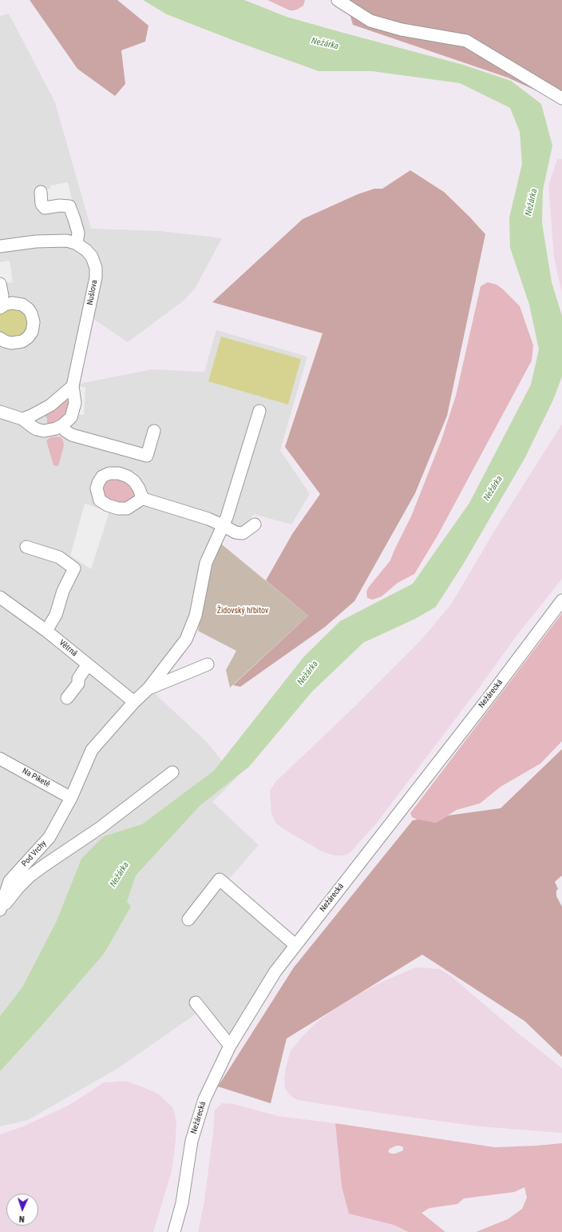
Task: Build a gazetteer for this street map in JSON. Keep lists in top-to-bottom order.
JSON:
{
  "streets": {
    "street": [
      "Nušlova",
      "Větrná",
      "Nežárecká",
      "Na Piketě",
      "Pod Vrchy"
    ]
  },
  "crossings": [
    ["Větrná", "Pod Vrchy"],
    ["Na Piketě", "Pod Vrchy"]
  ],
  "water": ["Nežárka"],
  "parks": ["Židovský hřbitov"],
  "north": "bottom"
}
